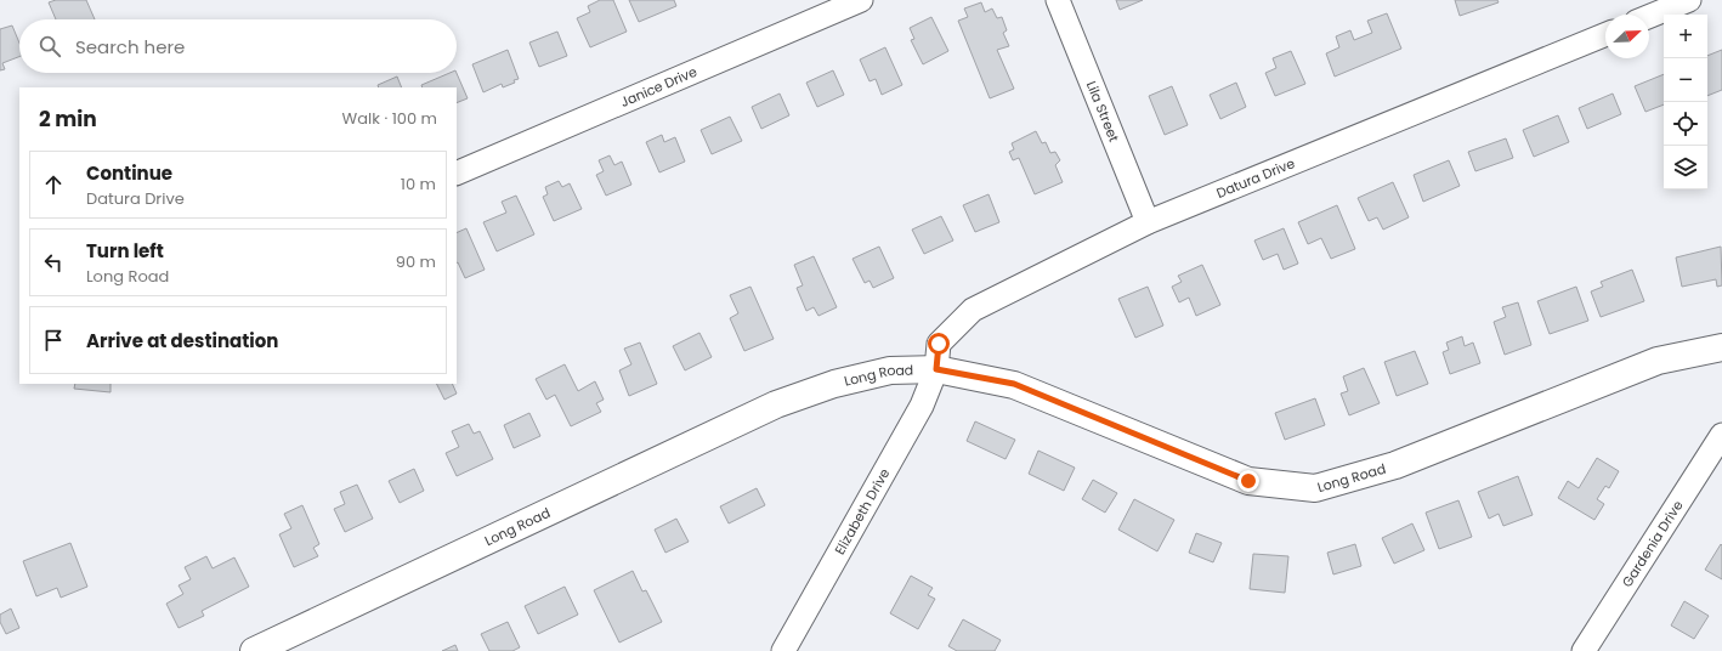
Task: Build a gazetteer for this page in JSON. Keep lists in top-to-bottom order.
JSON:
{
  "streets": {
    "street": [
      "Janice Drive",
      "Lila Street",
      "Datura Drive",
      "Long Road",
      "Elizabeth Drive",
      "Gardenia Drive"
    ]
  },
  "crossings": [
    ["Lila Street", "Datura Drive"],
    ["Datura Drive", "Long Road"],
    ["Datura Drive", "Elizabeth Drive"],
    ["Long Road", "Elizabeth Drive"]
  ],
  "north": "top right",
  "page": {
    "map_buttons": ["+", "−"],
    "search": "Search here",
    "heading": ["2 min", "Walk · 100 m"],
    "list": [
      ["Continue", "Datura Drive", "10 m"],
      ["Turn left", "Long Road", "90 m"],
      "Arrive at destination"
    ]
  }
}
